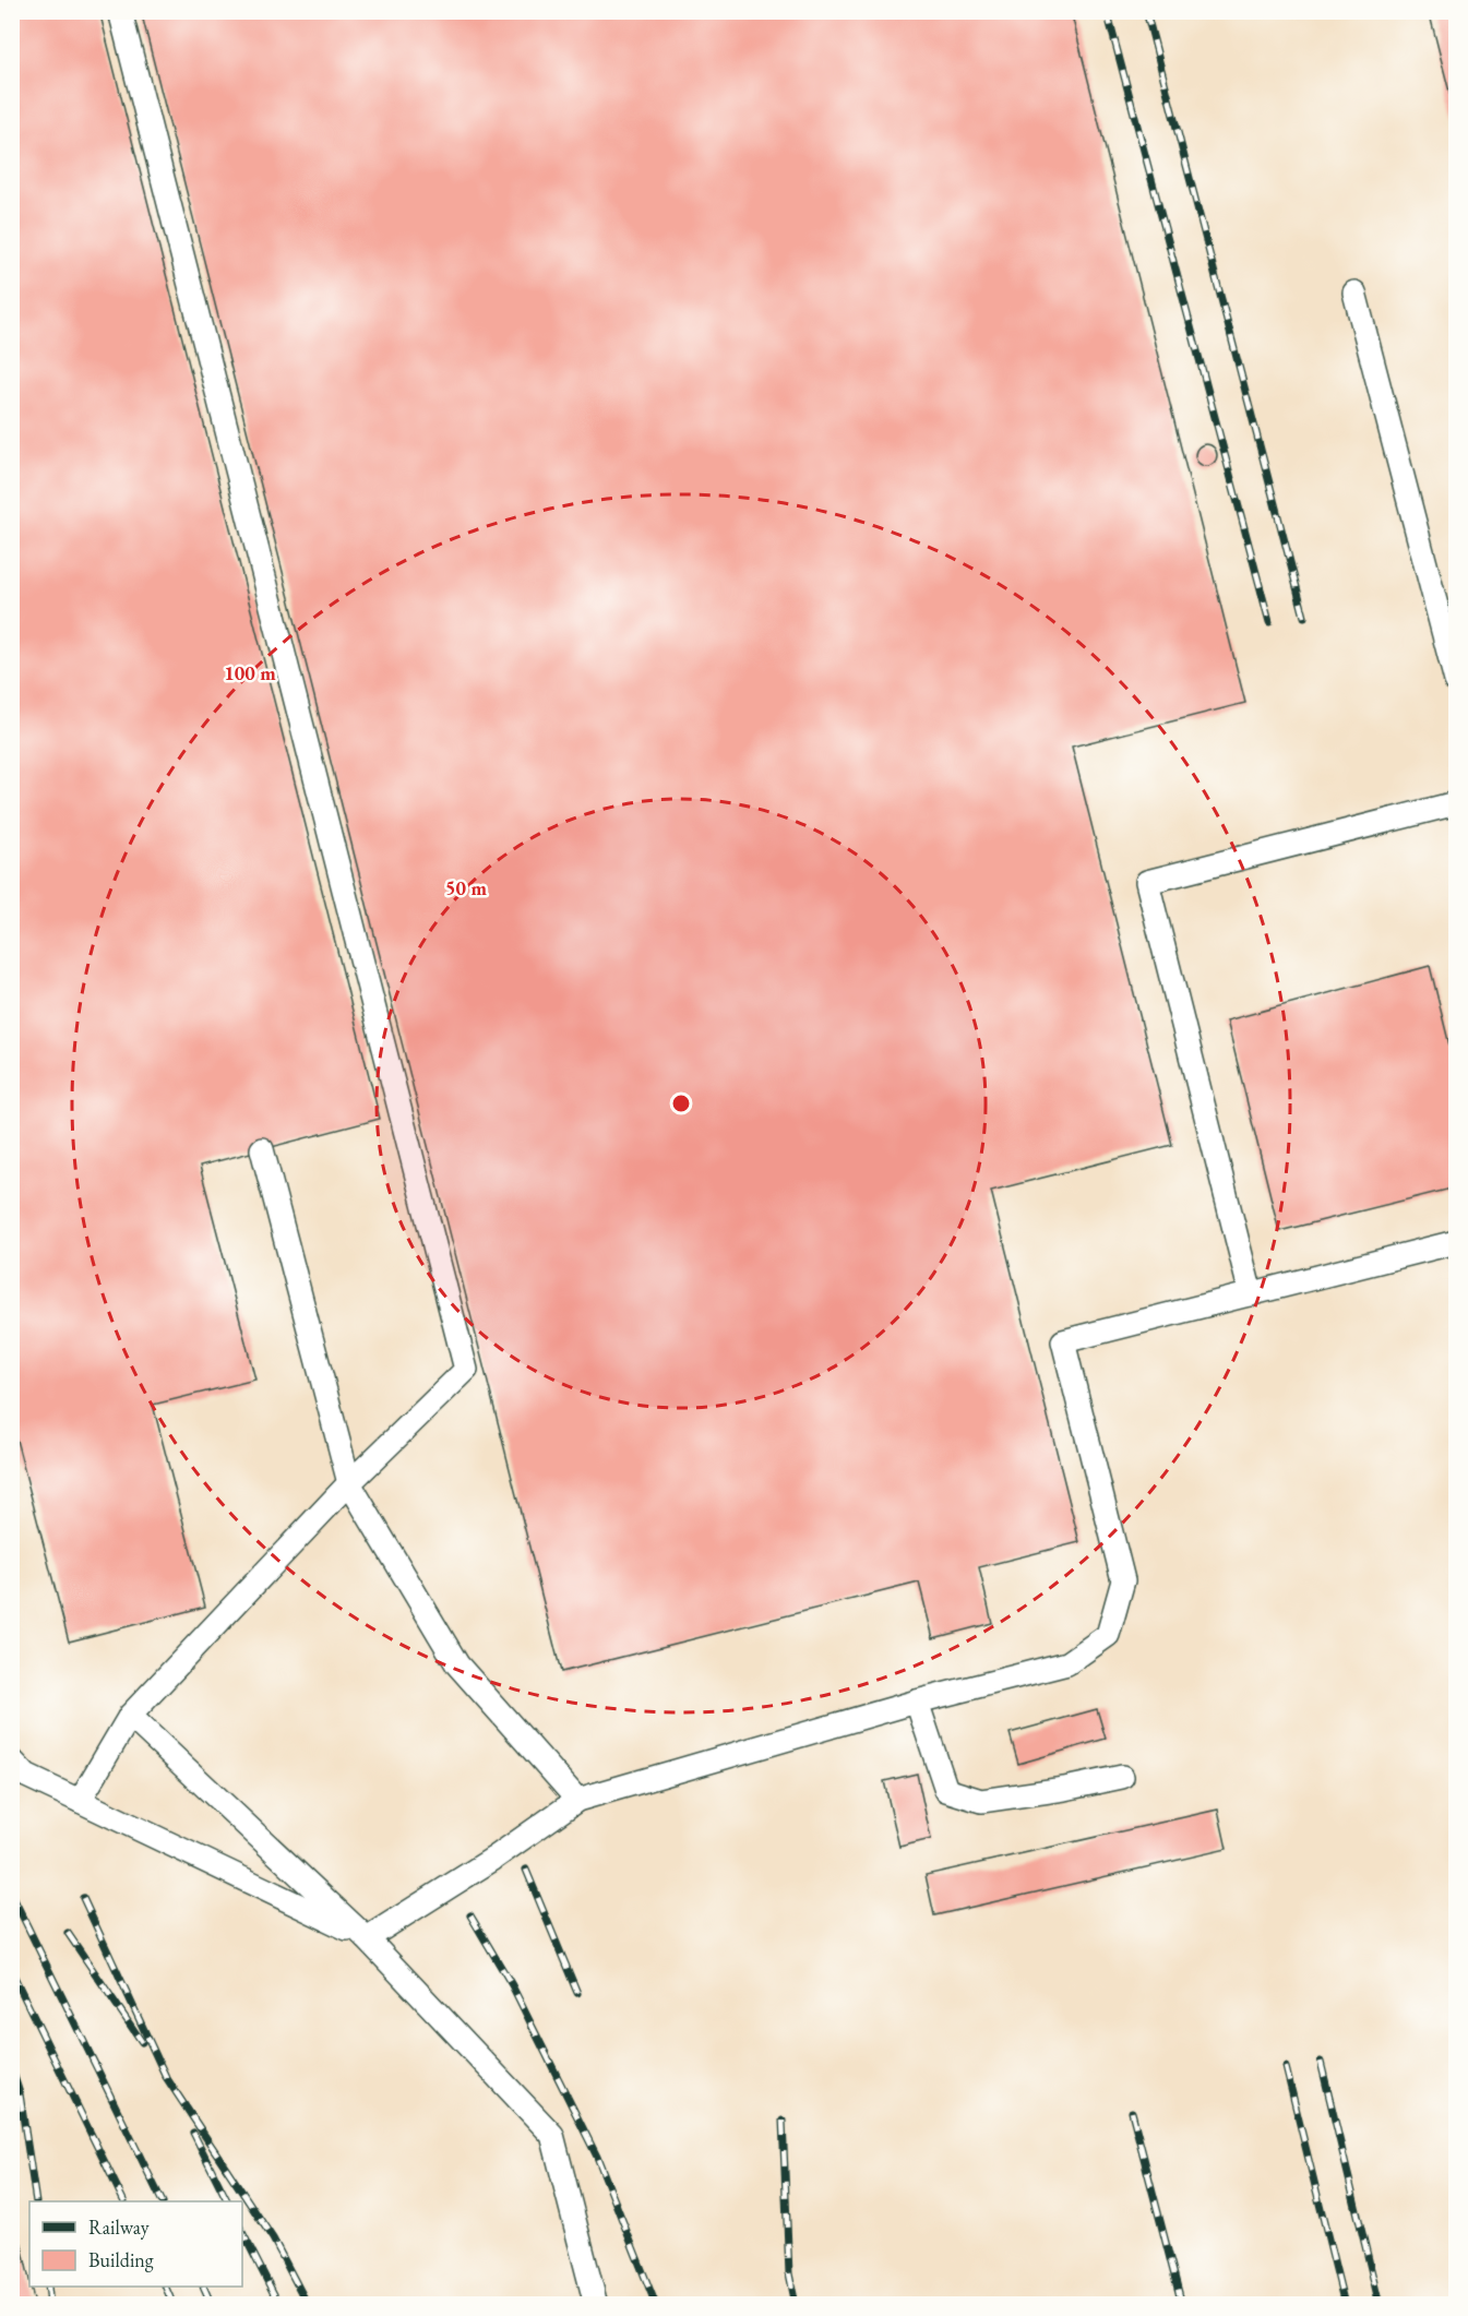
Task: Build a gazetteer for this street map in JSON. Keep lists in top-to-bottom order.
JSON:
{
  "legend": ["Railway", "Building"],
  "rings": ["100 m", "50 m"]
}
